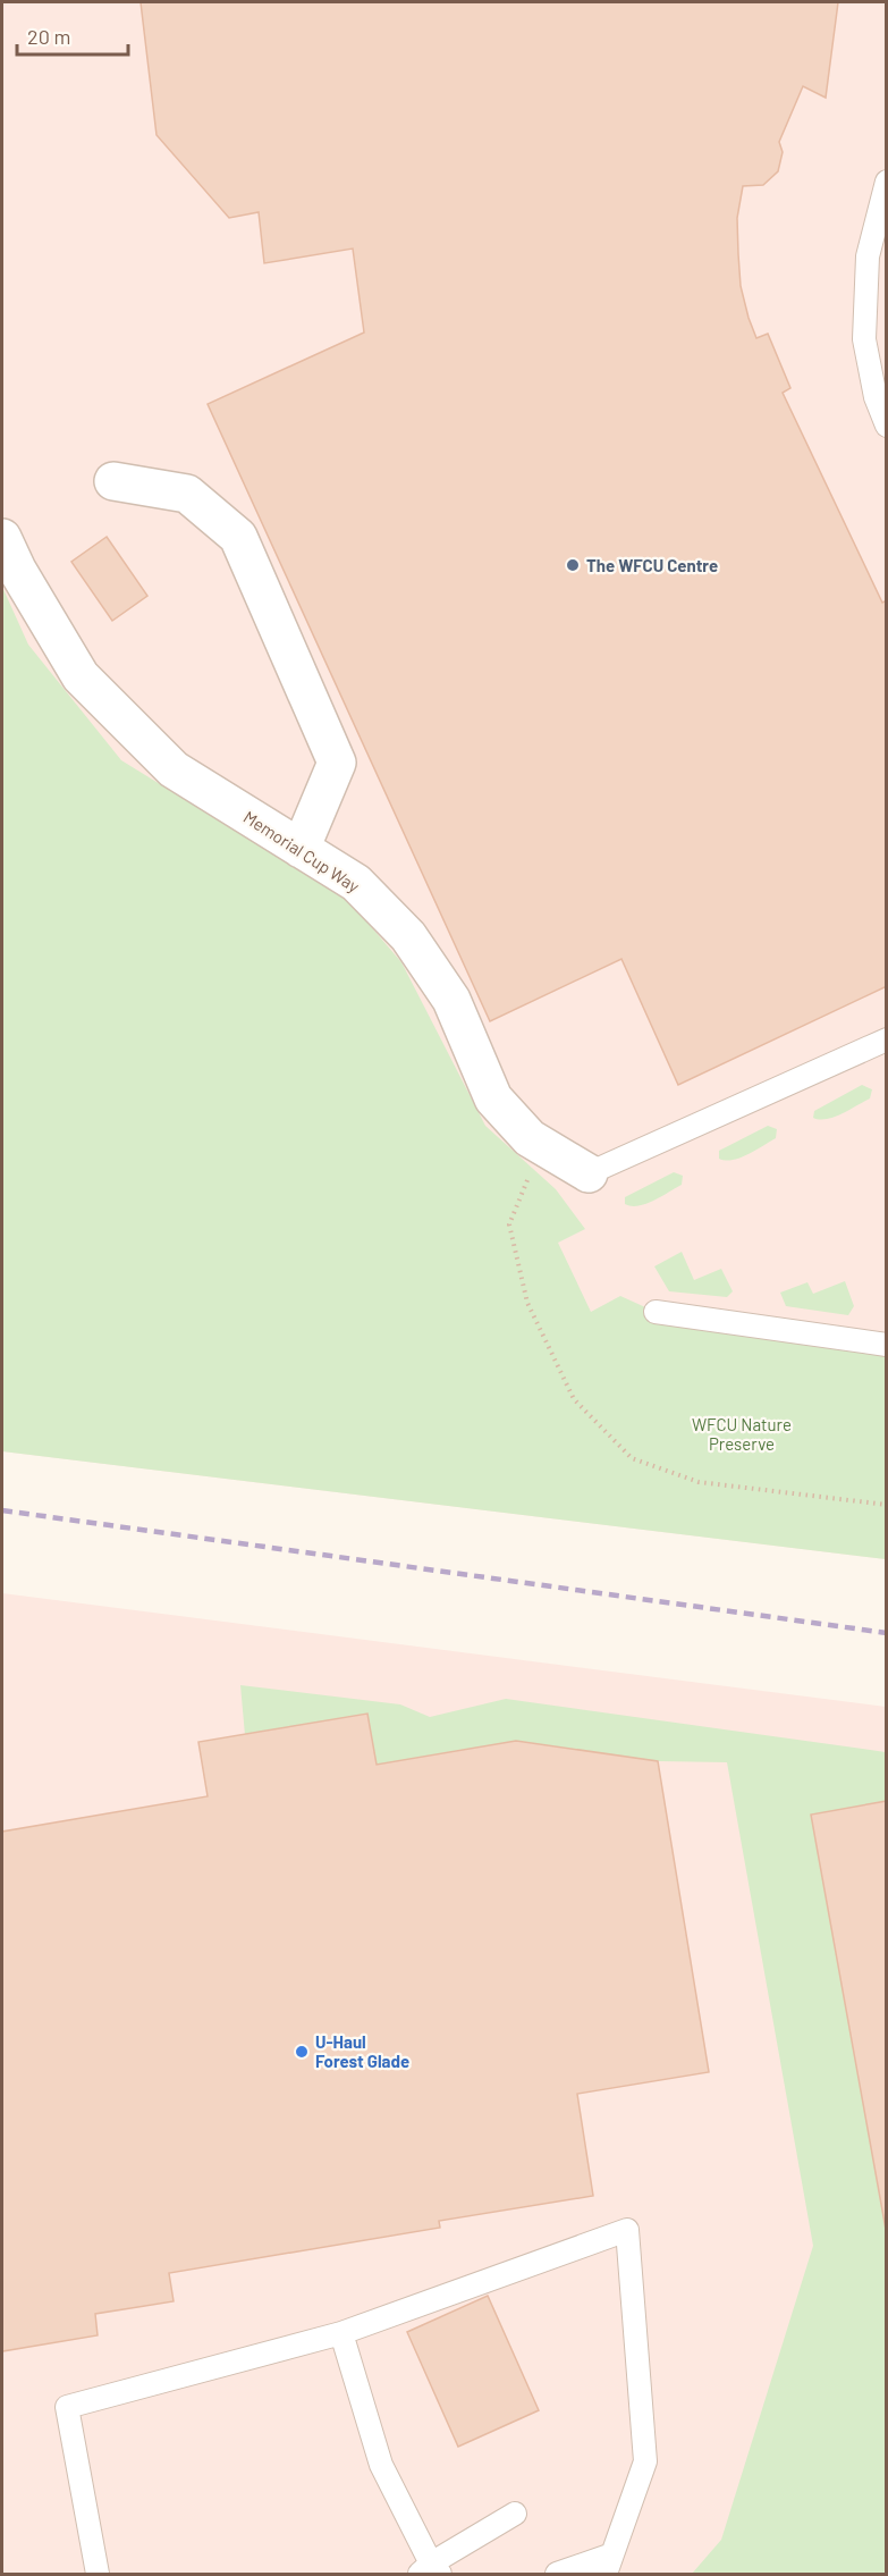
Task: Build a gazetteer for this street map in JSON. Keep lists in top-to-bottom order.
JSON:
{
  "streets": {
    "street": ["Memorial Cup Way"]
  },
  "parks": ["WFCU Nature Preserve"],
  "places": ["The WFCU Centre", "U-Haul Forest Glade"],
  "scale_bar": "20 m"
}
